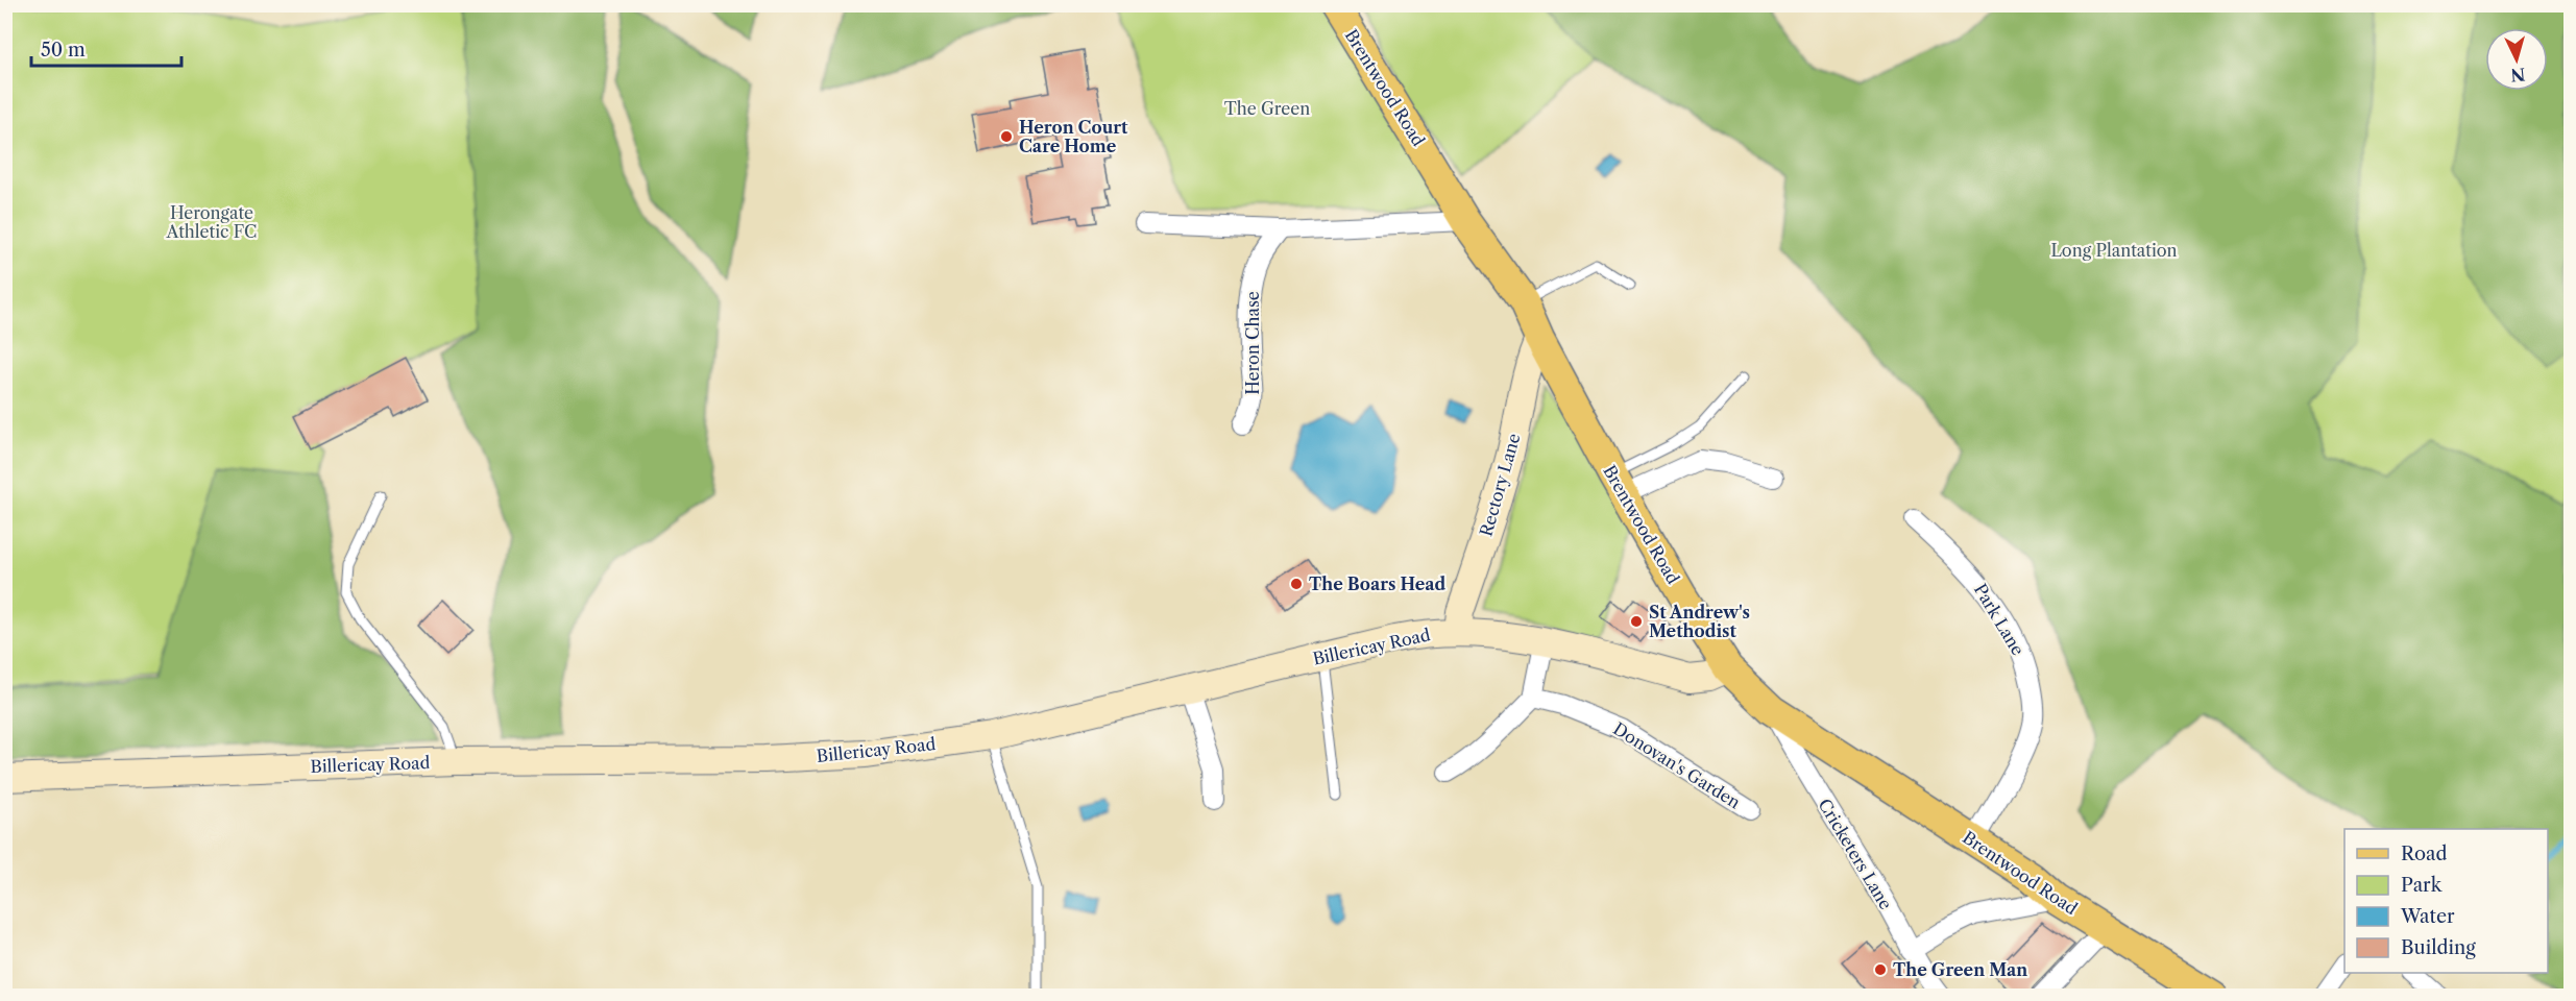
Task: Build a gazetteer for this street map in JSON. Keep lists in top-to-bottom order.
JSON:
{
  "streets": {
    "main road": ["Brentwood Road"],
    "street": [
      "Heron Chase",
      "Rectory Lane",
      "Park Lane",
      "Billericay Road",
      "Donovan's Garden",
      "Cricketers Lane"
    ]
  },
  "crossings": [
    ["Brentwood Road", "Rectory Lane"],
    ["Brentwood Road", "Park Lane"],
    ["Brentwood Road", "Billericay Road"],
    ["Brentwood Road", "Cricketers Lane"],
    ["Rectory Lane", "Billericay Road"]
  ],
  "parks": ["The Green", "Herongate Athletic FC", "Long Plantation"],
  "places": [
    "Heron Court Care Home",
    "The Boars Head",
    "St Andrew's Methodist",
    "The Green Man"
  ],
  "legend": [
    "Road",
    "Park",
    "Water",
    "Building"
  ],
  "scale_bar": "50 m",
  "north": "bottom"
}
